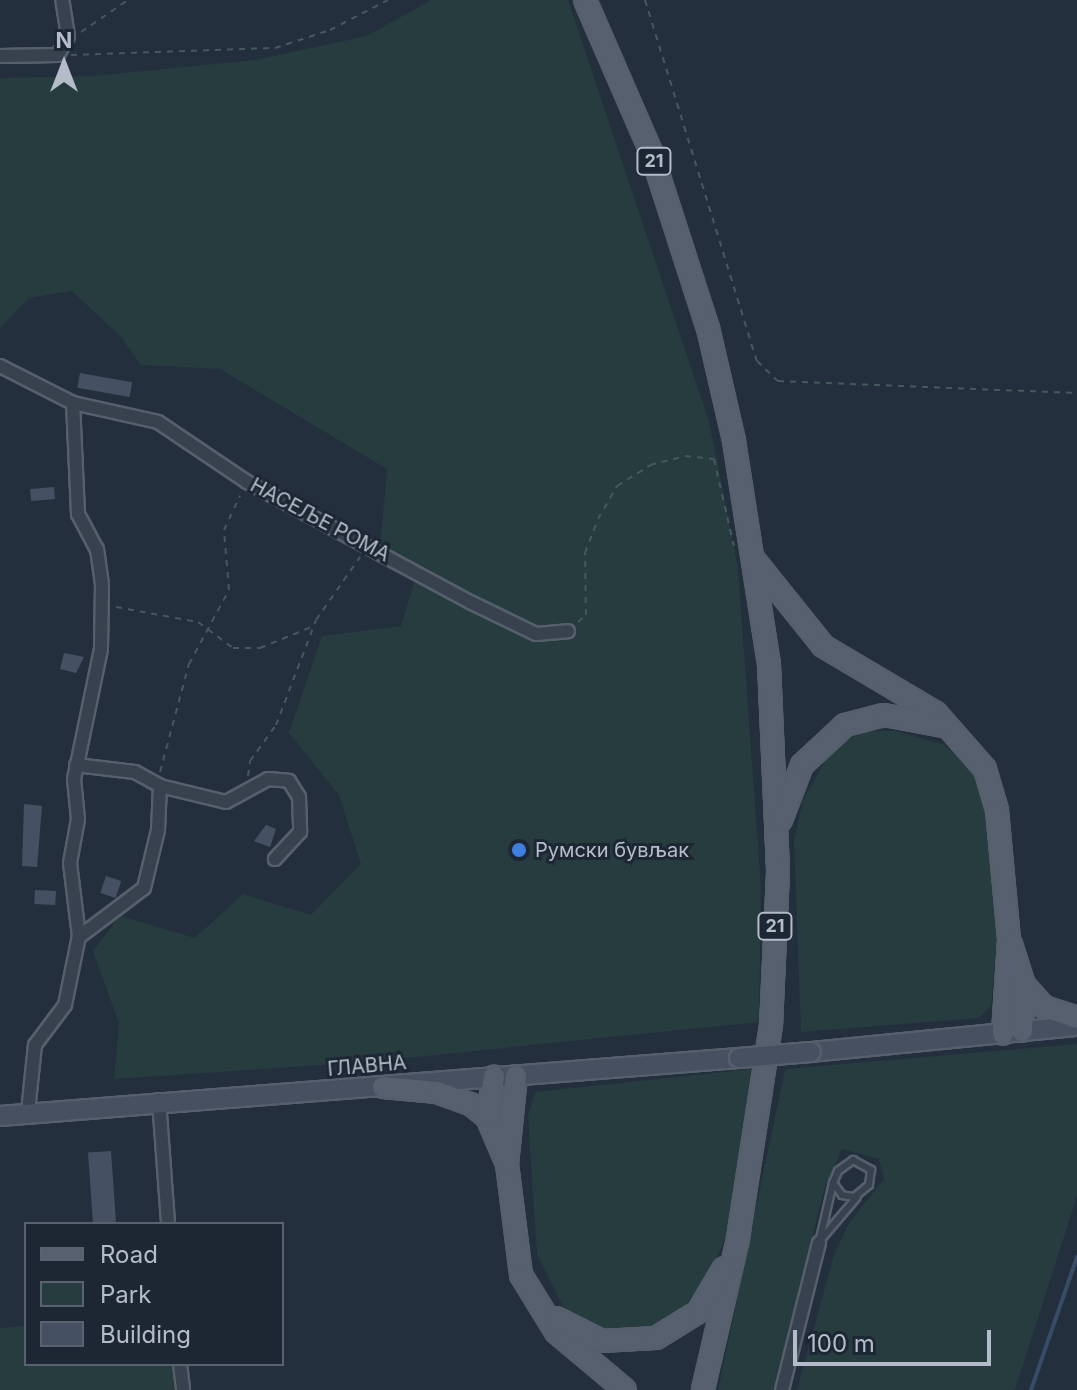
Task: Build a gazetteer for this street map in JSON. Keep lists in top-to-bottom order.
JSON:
{
  "streets": {
    "main road": ["21", "ГЛАВНА"],
    "street": ["НАСЕЉЕ РОМА"]
  },
  "places": ["Румски бувљак"],
  "legend": ["Road", "Park", "Building"],
  "scale_bar": "100 m",
  "north": "top"
}
